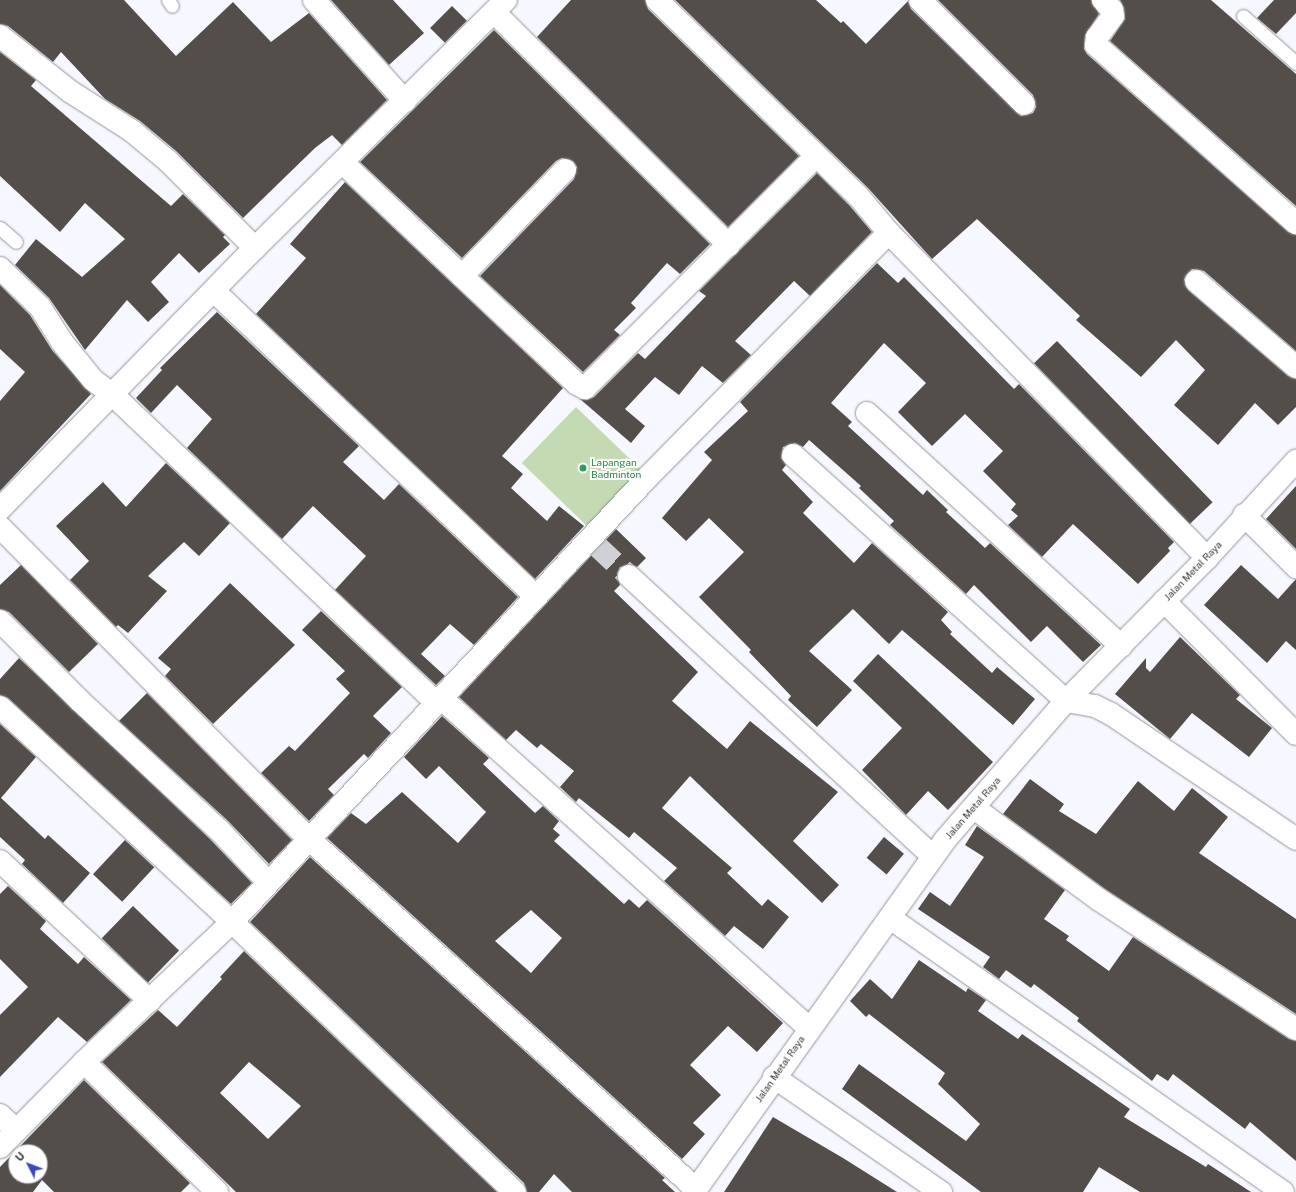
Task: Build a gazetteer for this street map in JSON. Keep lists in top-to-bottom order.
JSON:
{
  "streets": {
    "street": ["Jalan Metal Raya"]
  },
  "places": ["Lapangan Badminton"],
  "north": "top left"
}
